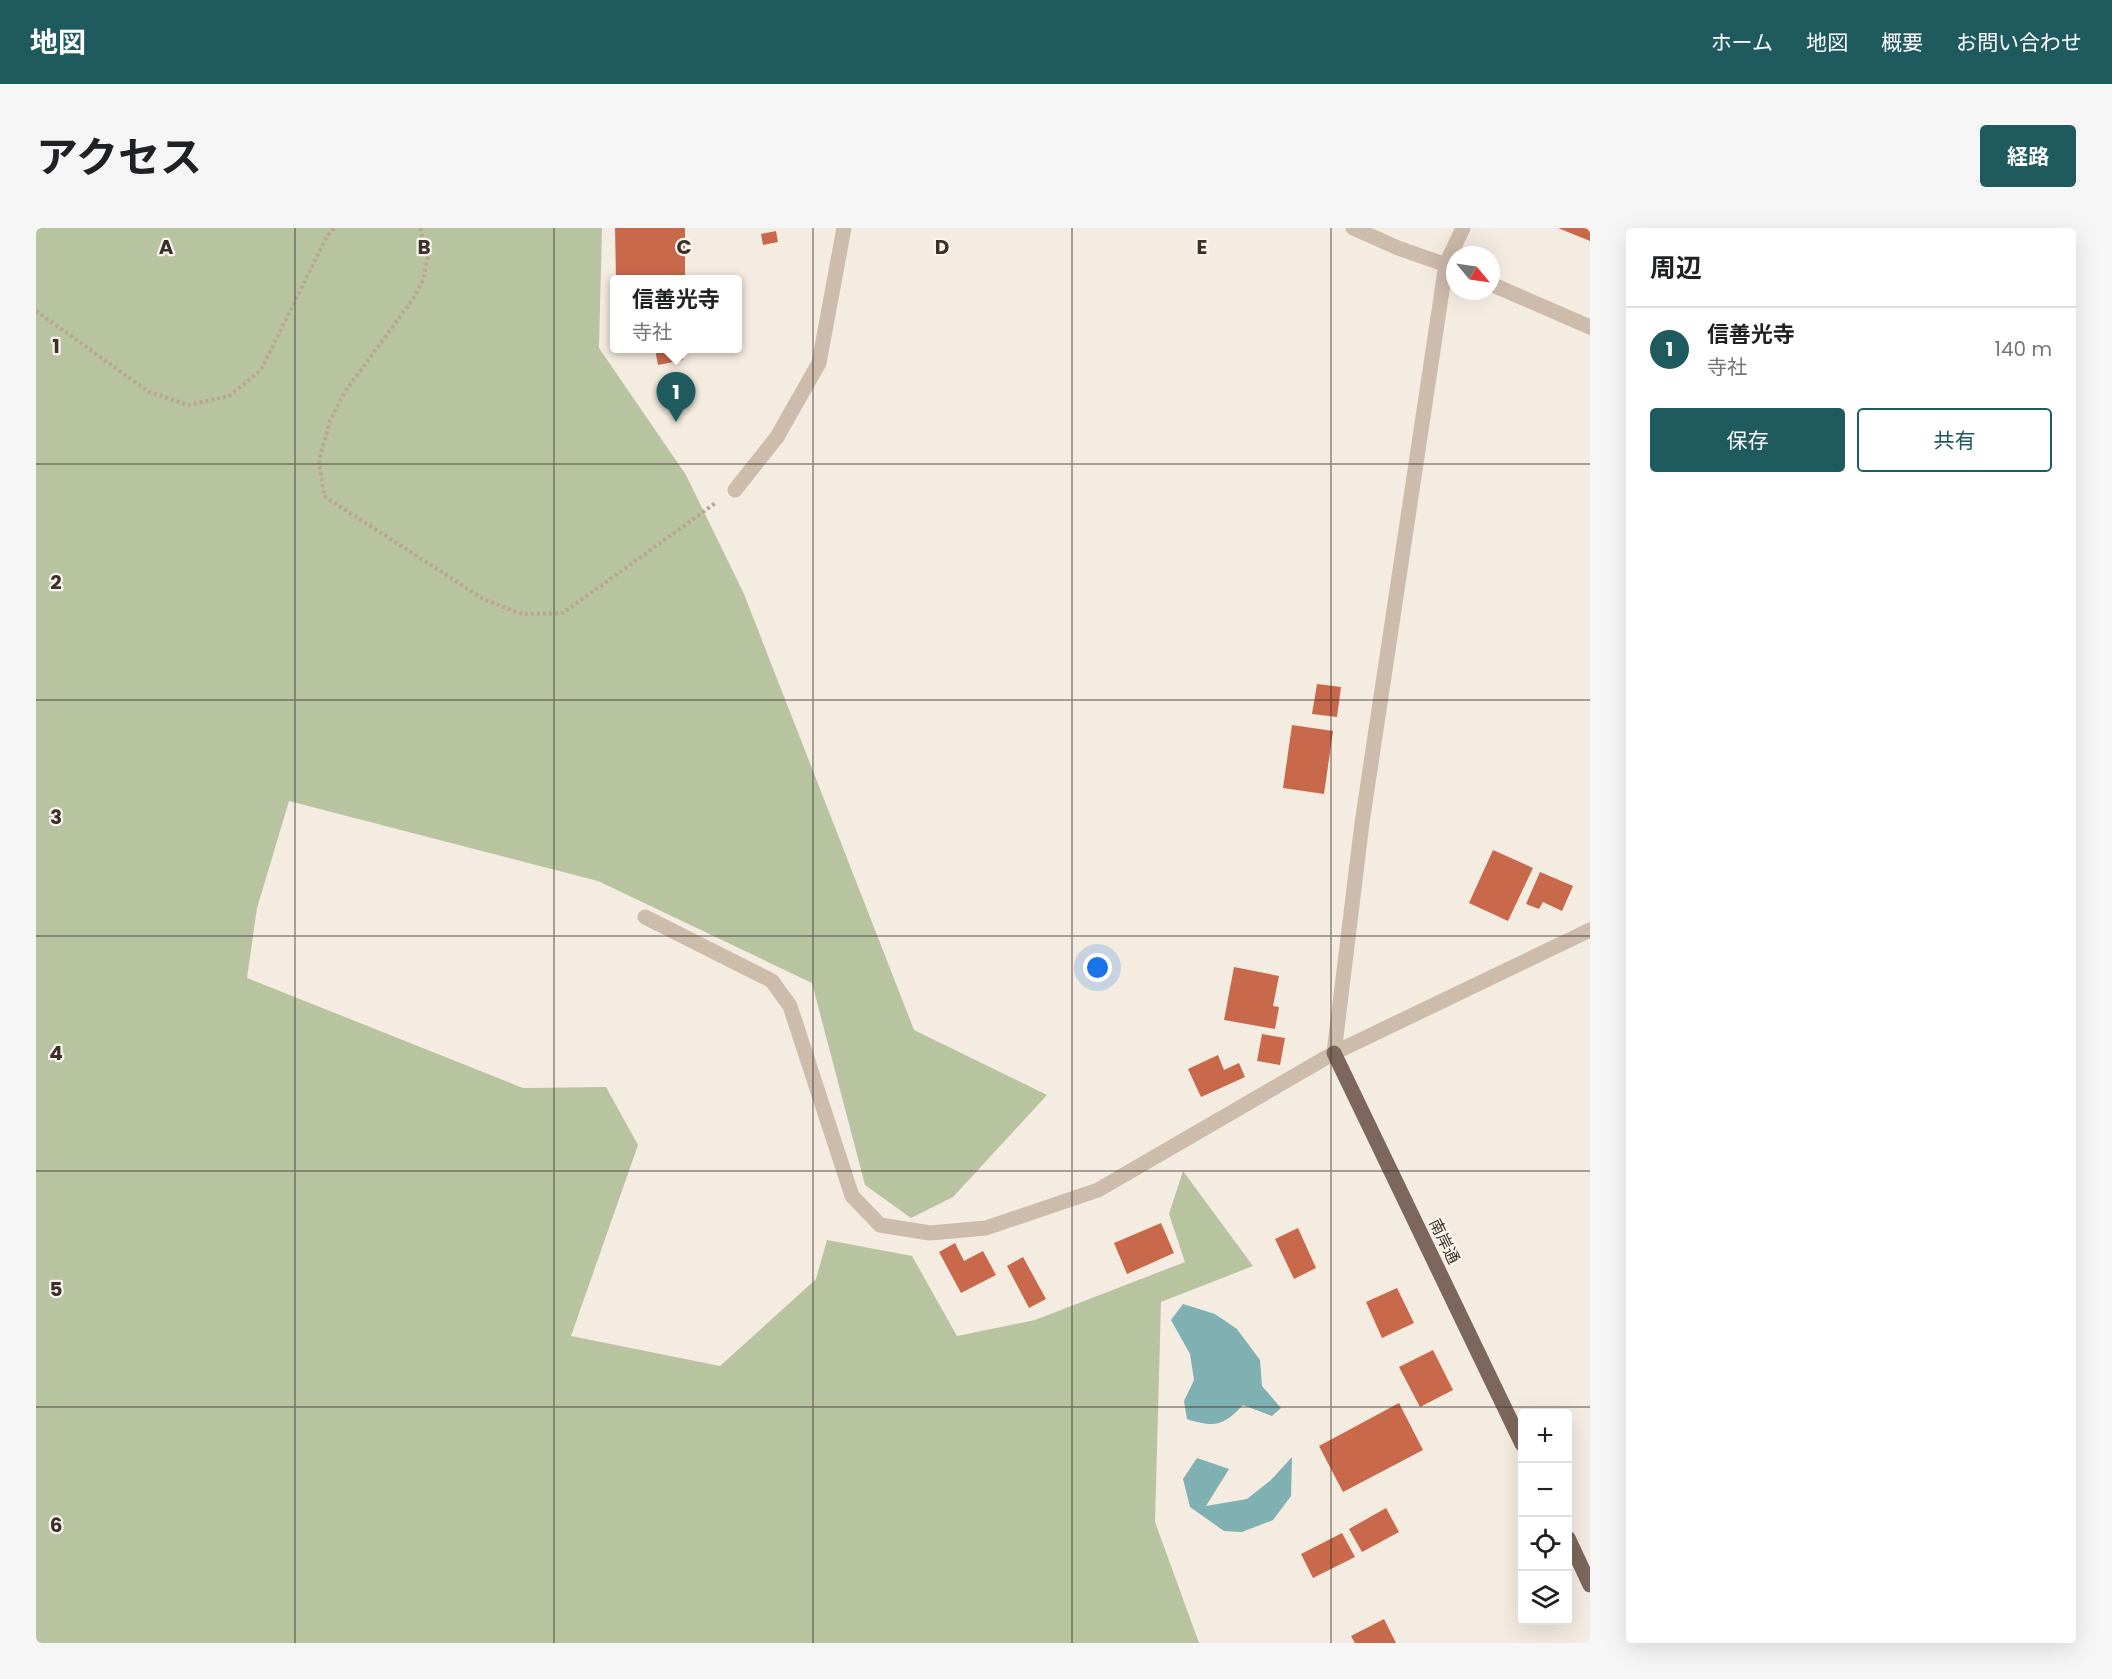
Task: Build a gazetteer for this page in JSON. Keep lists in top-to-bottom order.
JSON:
{
  "streets": {
    "main road": ["南岸通"]
  },
  "north": "bottom right",
  "page": {
    "header": "地図",
    "nav": [
      "ホーム",
      "地図",
      "概要",
      "お問い合わせ"
    ],
    "title": "アクセス",
    "buttons": [
      "経路",
      ["保存", "共有"]
    ],
    "heading": "周辺",
    "popup": ["信善光寺", "寺社"],
    "list": [
      {
        "mark": "1",
        "name": "信善光寺",
        "note": "寺社",
        "value": "140 m"
      }
    ],
    "pins": "1",
    "map_buttons": ["+", "−"]
  },
  "grid": {
    "columns": [
      "A",
      "B",
      "C",
      "D",
      "E"
    ],
    "rows": [
      "1",
      "2",
      "3",
      "4",
      "5",
      "6"
    ]
  }
}
